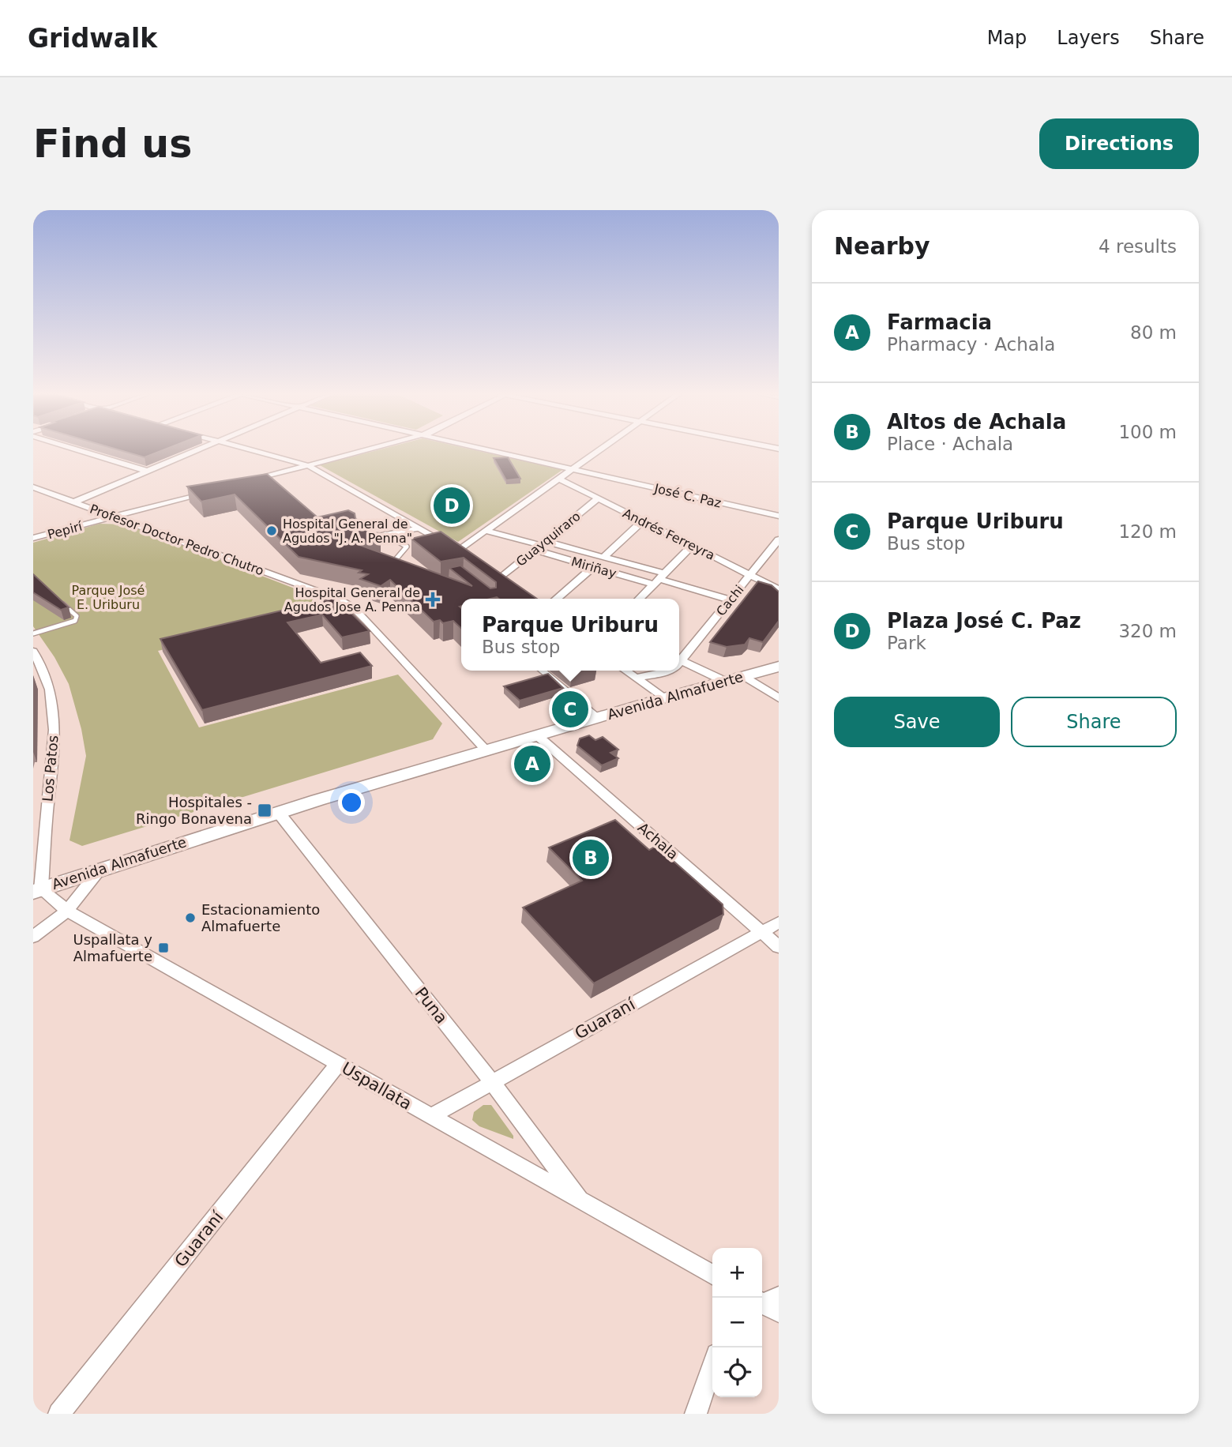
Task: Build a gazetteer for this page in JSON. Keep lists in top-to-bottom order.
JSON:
{
  "streets": {
    "main road": ["Avenida Almafuerte"],
    "street": [
      "José C. Paz",
      "Pepirí",
      "Andrés Ferreyra",
      "Guayquiraro",
      "Profesor Doctor Pedro Chutro",
      "Miriñay",
      "Cachi",
      "Los Patos",
      "Achala",
      "Puna",
      "Guaraní",
      "Uspallata"
    ]
  },
  "crossings": [
    ["Pepirí", "Profesor Doctor Pedro Chutro"],
    ["Andrés Ferreyra", "Guayquiraro"],
    ["Andrés Ferreyra", "Cachi"],
    ["Guayquiraro", "Miriñay"],
    ["Profesor Doctor Pedro Chutro", "Avenida Almafuerte"],
    ["Miriñay", "Cachi"],
    ["Avenida Almafuerte", "Los Patos"],
    ["Avenida Almafuerte", "Achala"],
    ["Avenida Almafuerte", "Puna"],
    ["Avenida Almafuerte", "Uspallata"],
    ["Los Patos", "Uspallata"],
    ["Achala", "Guaraní"],
    ["Puna", "Guaraní"],
    ["Puna", "Uspallata"],
    ["Guaraní", "Uspallata"]
  ],
  "parks": ["Parque José E. Uriburu"],
  "places": {
    "other": ["Hospital General de Agudos \"J. A. Penna\"", "Estacionamiento Almafuerte"],
    "health": ["Hospital General de Agudos Jose A. Penna"],
    "transit": ["Hospitales - Ringo Bonavena", "Uspallata y Almafuerte"]
  },
  "page": {
    "header": "Gridwalk",
    "nav": ["Map", "Layers", "Share"],
    "buttons": [
      "Directions",
      ["Save", "Share"]
    ],
    "title": "Find us",
    "heading": ["Nearby", "4 results"],
    "list": [
      {
        "mark": "A",
        "name": "Farmacia",
        "note": "Pharmacy · Achala",
        "value": "80 m"
      },
      {
        "mark": "B",
        "name": "Altos de Achala",
        "note": "Place · Achala",
        "value": "100 m"
      },
      {
        "mark": "C",
        "name": "Parque Uriburu",
        "note": "Bus stop",
        "value": "120 m"
      },
      {
        "mark": "D",
        "name": "Plaza José C. Paz",
        "note": "Park",
        "value": "320 m"
      }
    ],
    "pins": [
      "D",
      "C",
      "A",
      "B"
    ],
    "popup": ["Parque Uriburu", "Bus stop"],
    "map_buttons": ["+", "−"]
  }
}
